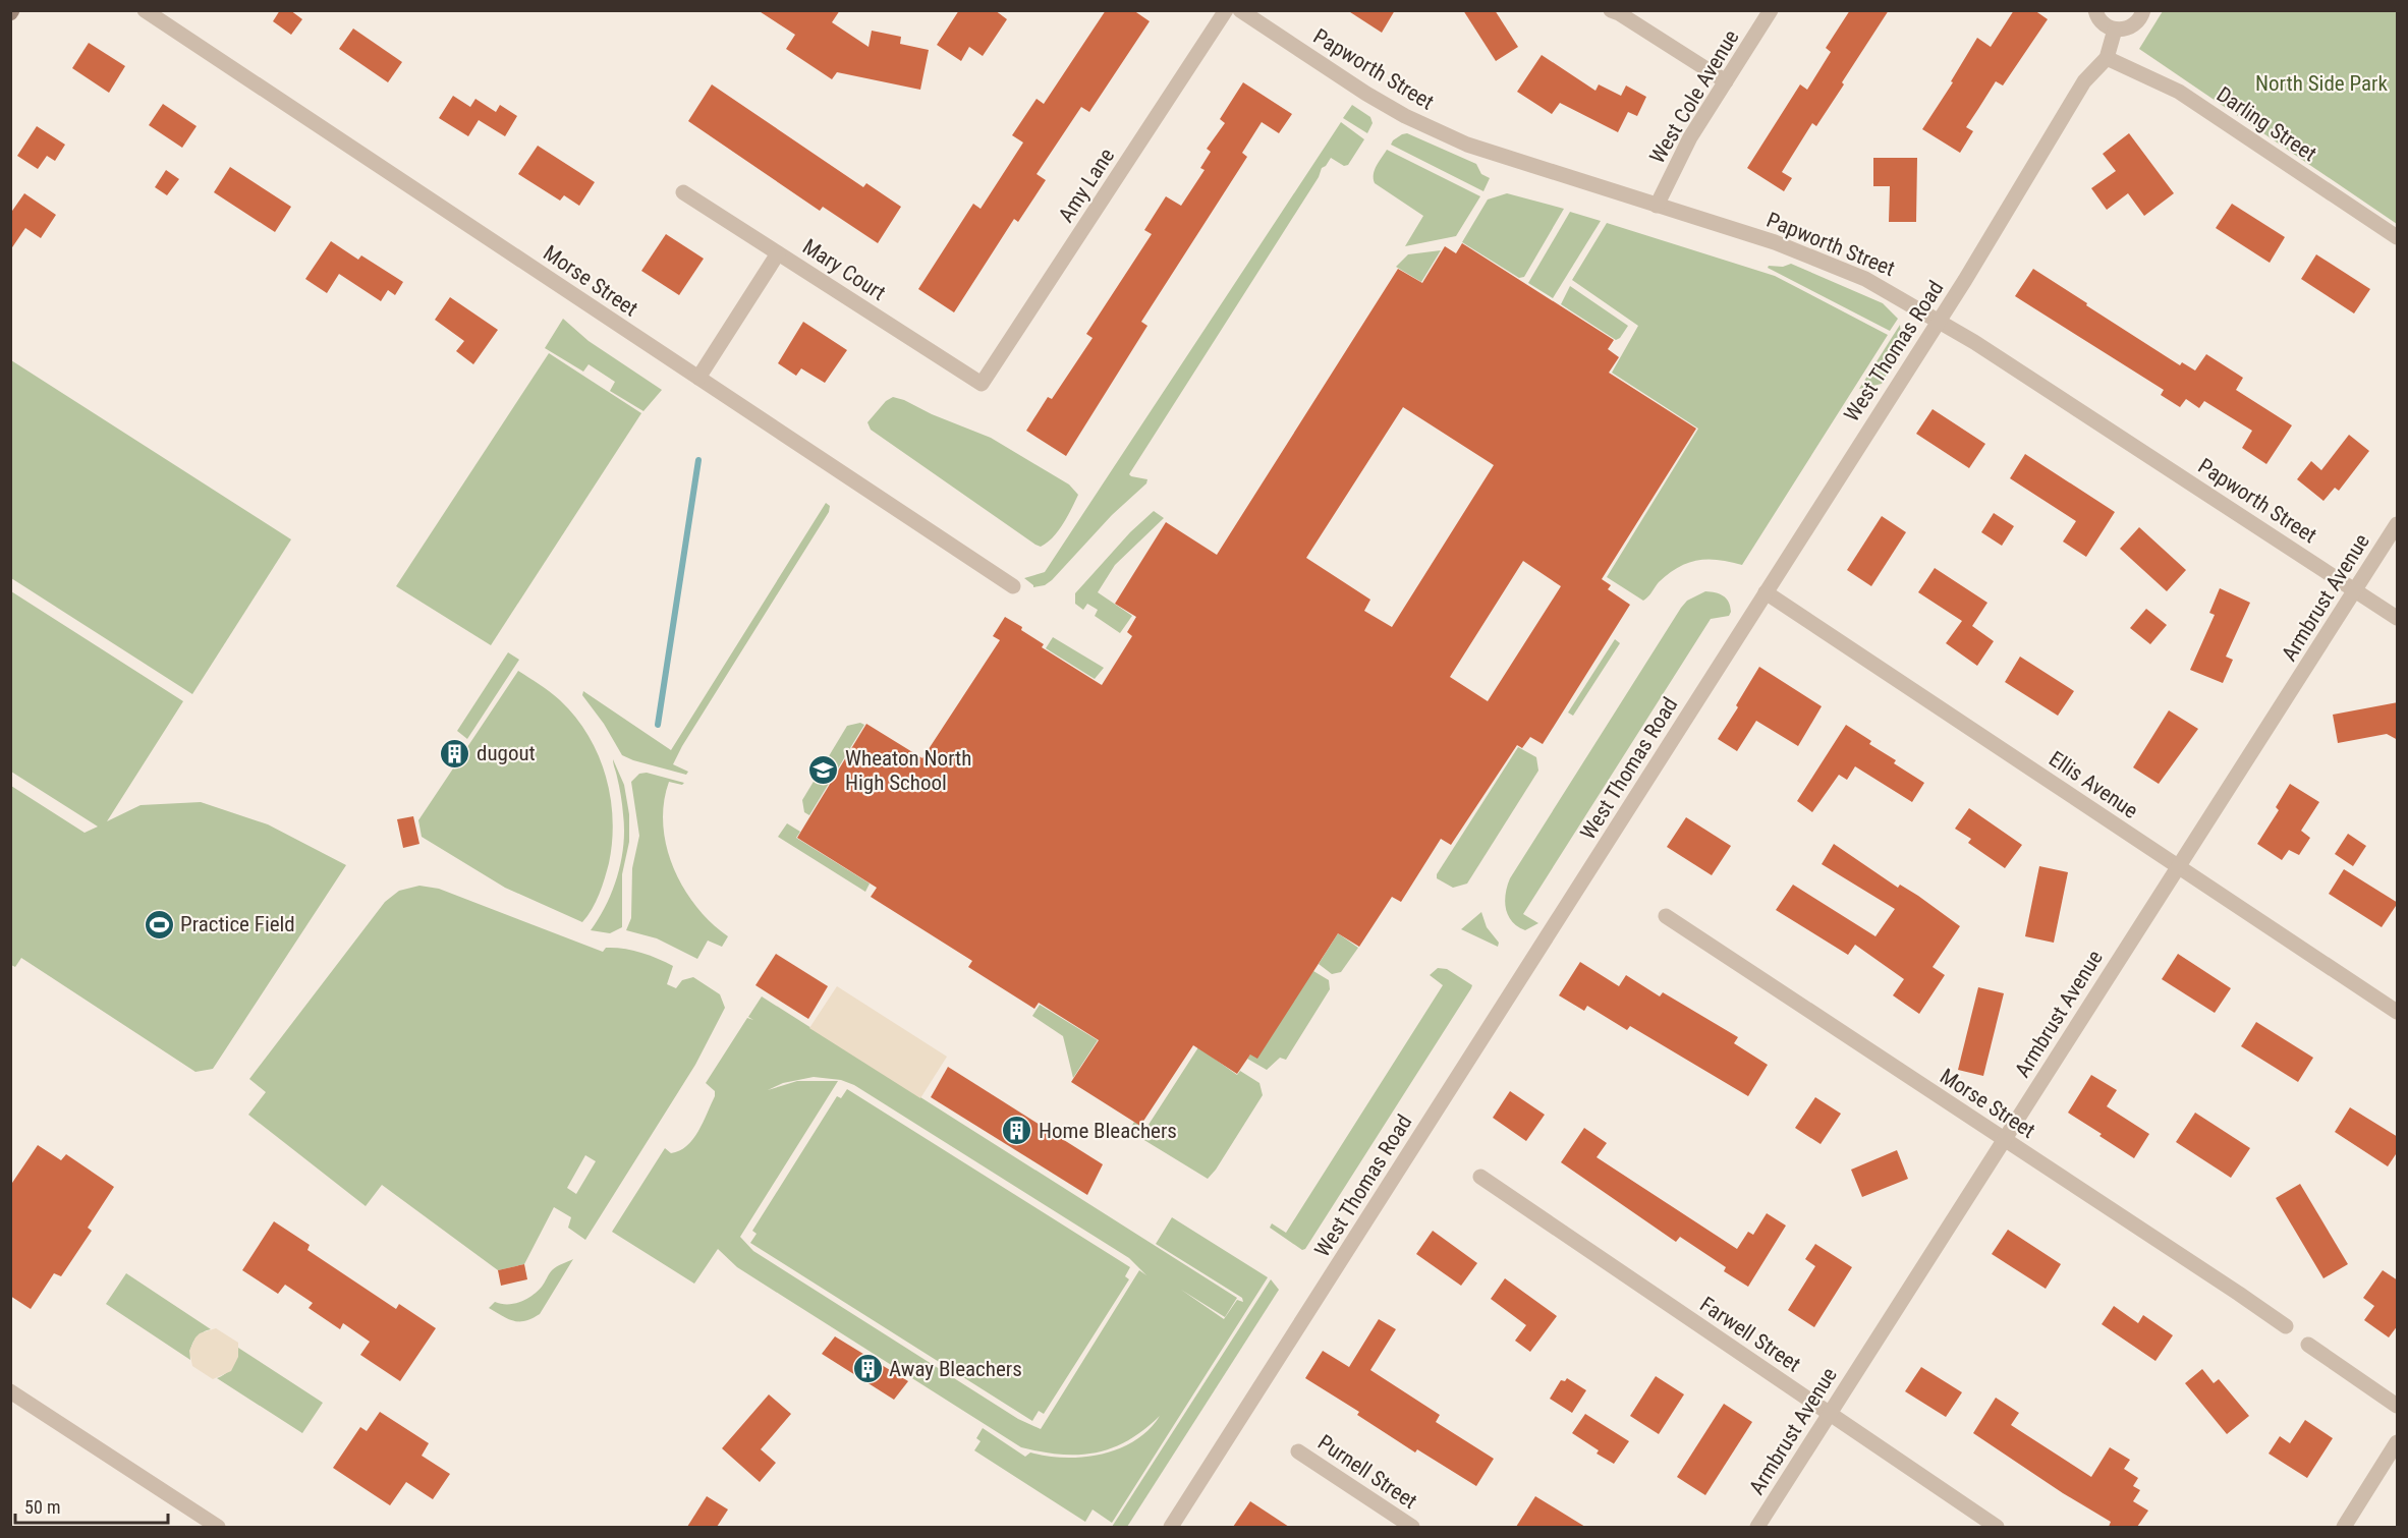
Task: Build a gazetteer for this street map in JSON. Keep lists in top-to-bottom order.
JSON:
{
  "streets": {
    "street": [
      "Papworth Street",
      "West Cole Avenue",
      "Darling Street",
      "Amy Lane",
      "Mary Court",
      "Morse Street",
      "West Thomas Road",
      "Armbrust Avenue",
      "Ellis Avenue",
      "Farwell Street",
      "Purnell Street"
    ]
  },
  "crossings": [
    ["Papworth Street", "West Cole Avenue"],
    ["Papworth Street", "West Thomas Road"],
    ["Papworth Street", "Armbrust Avenue"],
    ["Darling Street", "West Thomas Road"],
    ["Amy Lane", "Mary Court"],
    ["Morse Street", "Armbrust Avenue"],
    ["West Thomas Road", "Ellis Avenue"],
    ["Armbrust Avenue", "Ellis Avenue"],
    ["Armbrust Avenue", "Farwell Street"]
  ],
  "parks": ["North Side Park"],
  "places": {
    "building": ["dugout", "Home Bleachers", "Away Bleachers"],
    "school or university": ["Wheaton North High School"],
    "sports": ["Practice Field"]
  },
  "scale_bar": "50 m"
}
